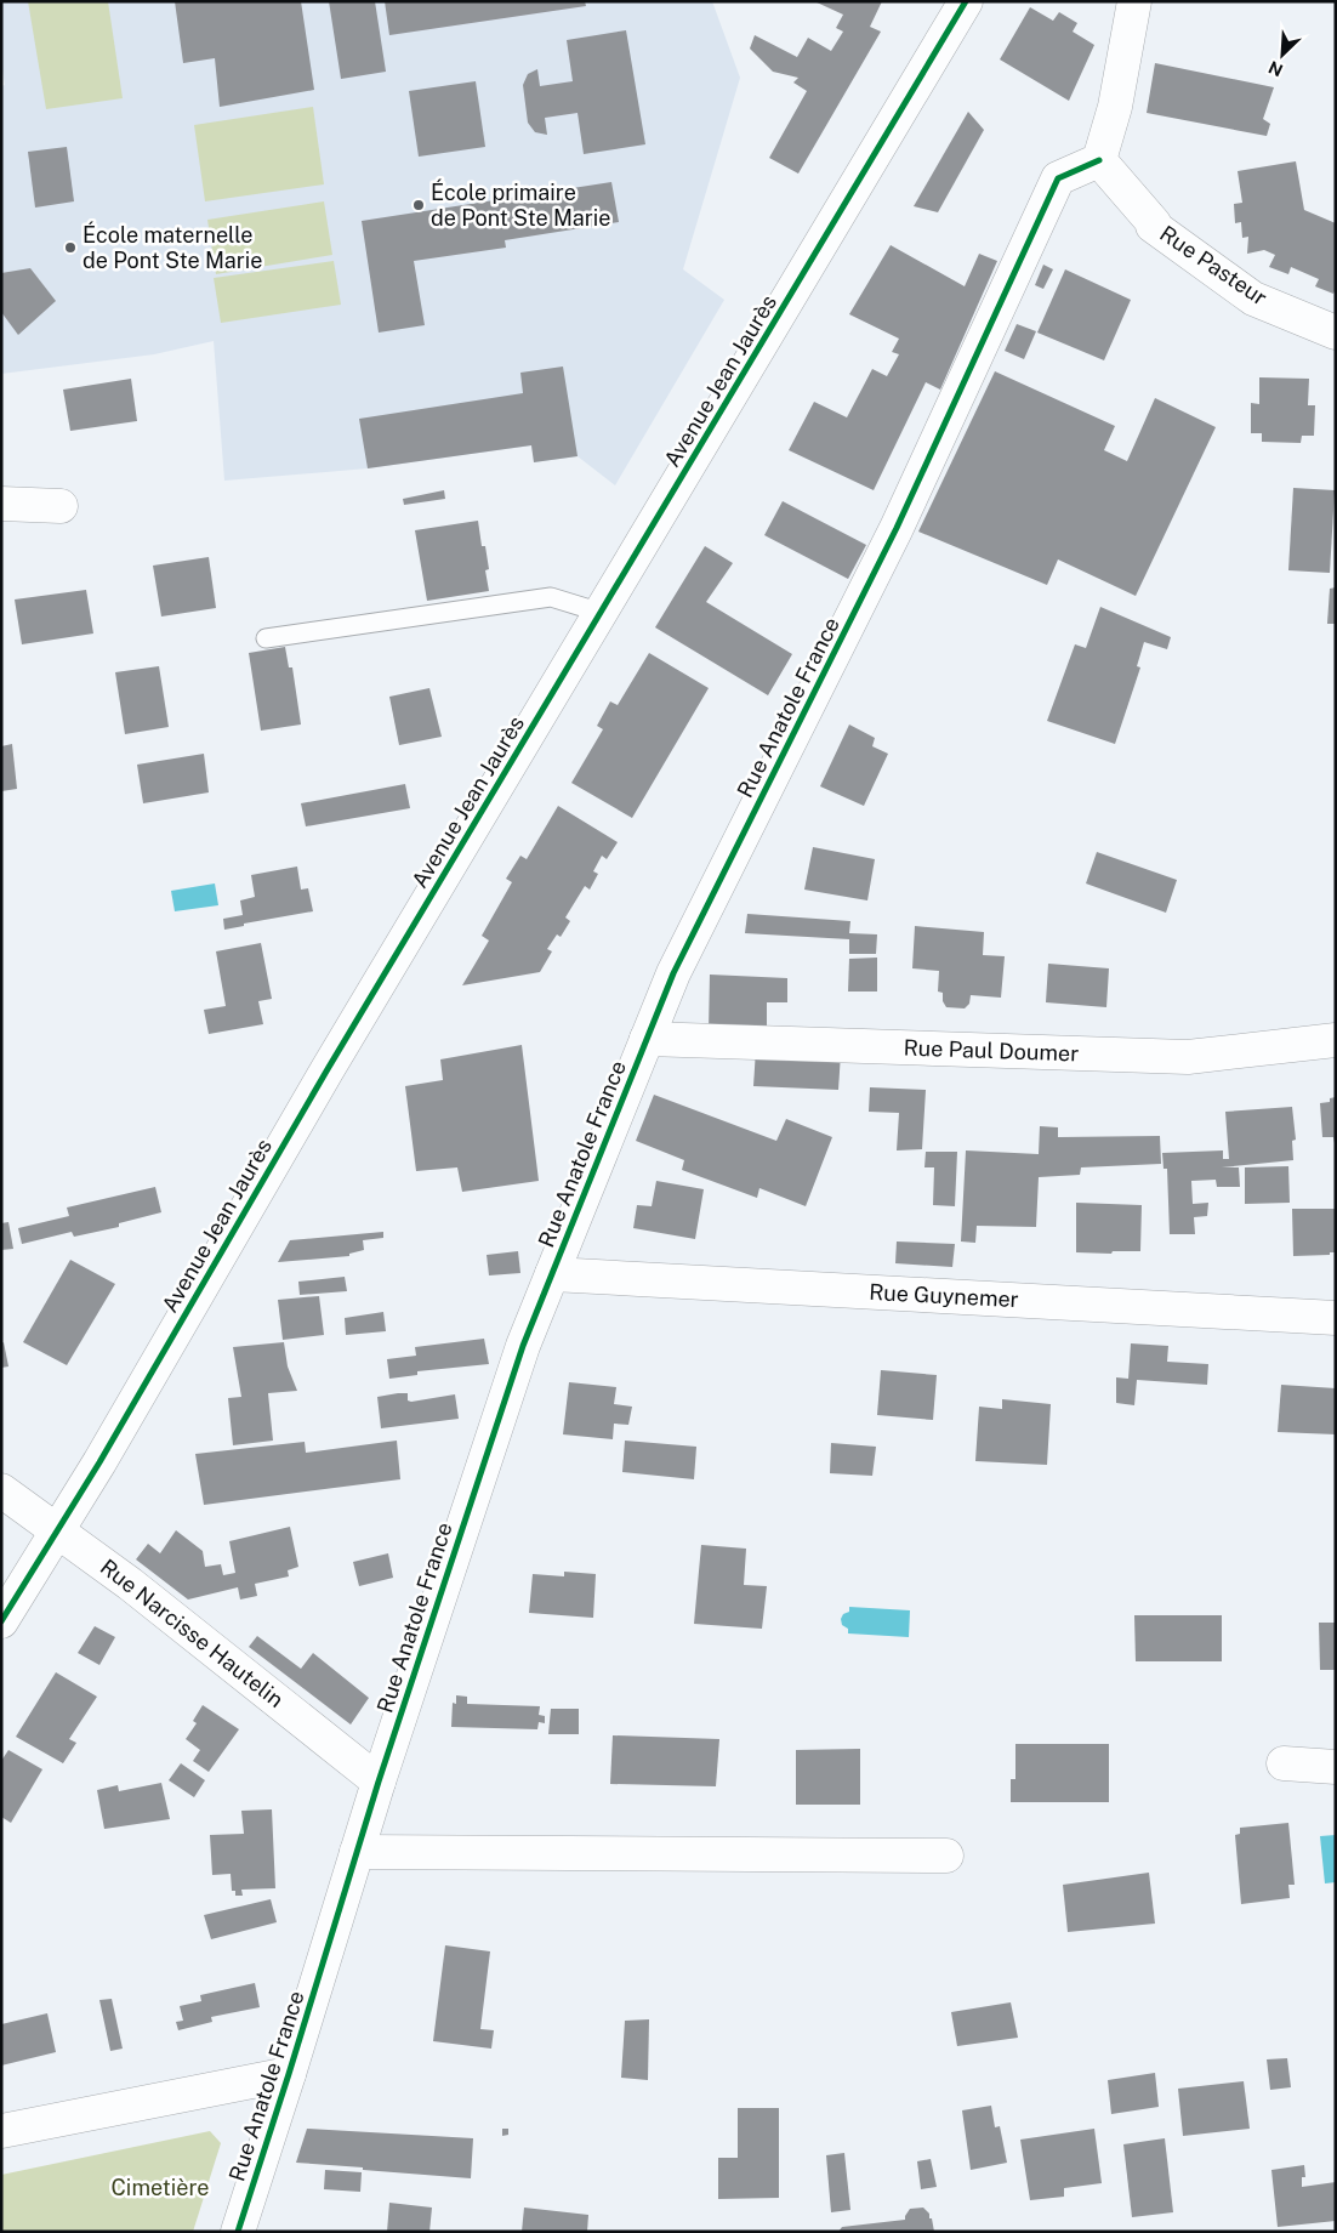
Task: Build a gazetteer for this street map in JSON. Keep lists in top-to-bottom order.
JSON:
{
  "streets": {
    "street": [
      "Rue Pasteur",
      "Avenue Jean Jaurès",
      "Rue Anatole France",
      "Rue Paul Doumer",
      "Rue Guynemer",
      "Rue Narcisse Hautelin"
    ]
  },
  "crossings": [
    ["Rue Pasteur", "Rue Anatole France"],
    ["Avenue Jean Jaurès", "Rue Narcisse Hautelin"],
    ["Rue Anatole France", "Rue Paul Doumer"],
    ["Rue Anatole France", "Rue Guynemer"],
    ["Rue Anatole France", "Rue Narcisse Hautelin"]
  ],
  "parks": ["Cimetière"],
  "places": ["École primaire de Pont Ste Marie", "École maternelle de Pont Ste Marie"],
  "north": "bottom left"
}
